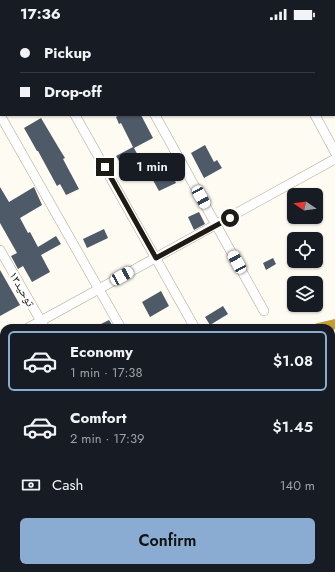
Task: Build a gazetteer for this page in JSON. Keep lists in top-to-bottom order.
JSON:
{
  "streets": {
    "street": ["توحید۱۳"]
  },
  "north": "left",
  "page": {
    "status": "17:36",
    "banner": ["Pickup", "Drop-off"],
    "bubble": "1 min",
    "list": [
      {
        "name": "Economy",
        "note": "1 min · 17:38",
        "value": "$1.08"
      },
      {
        "name": "Comfort",
        "note": "2 min · 17:39",
        "value": "$1.45"
      }
    ],
    "pay": ["Cash", "140 m"],
    "buttons": "Confirm"
  }
}
